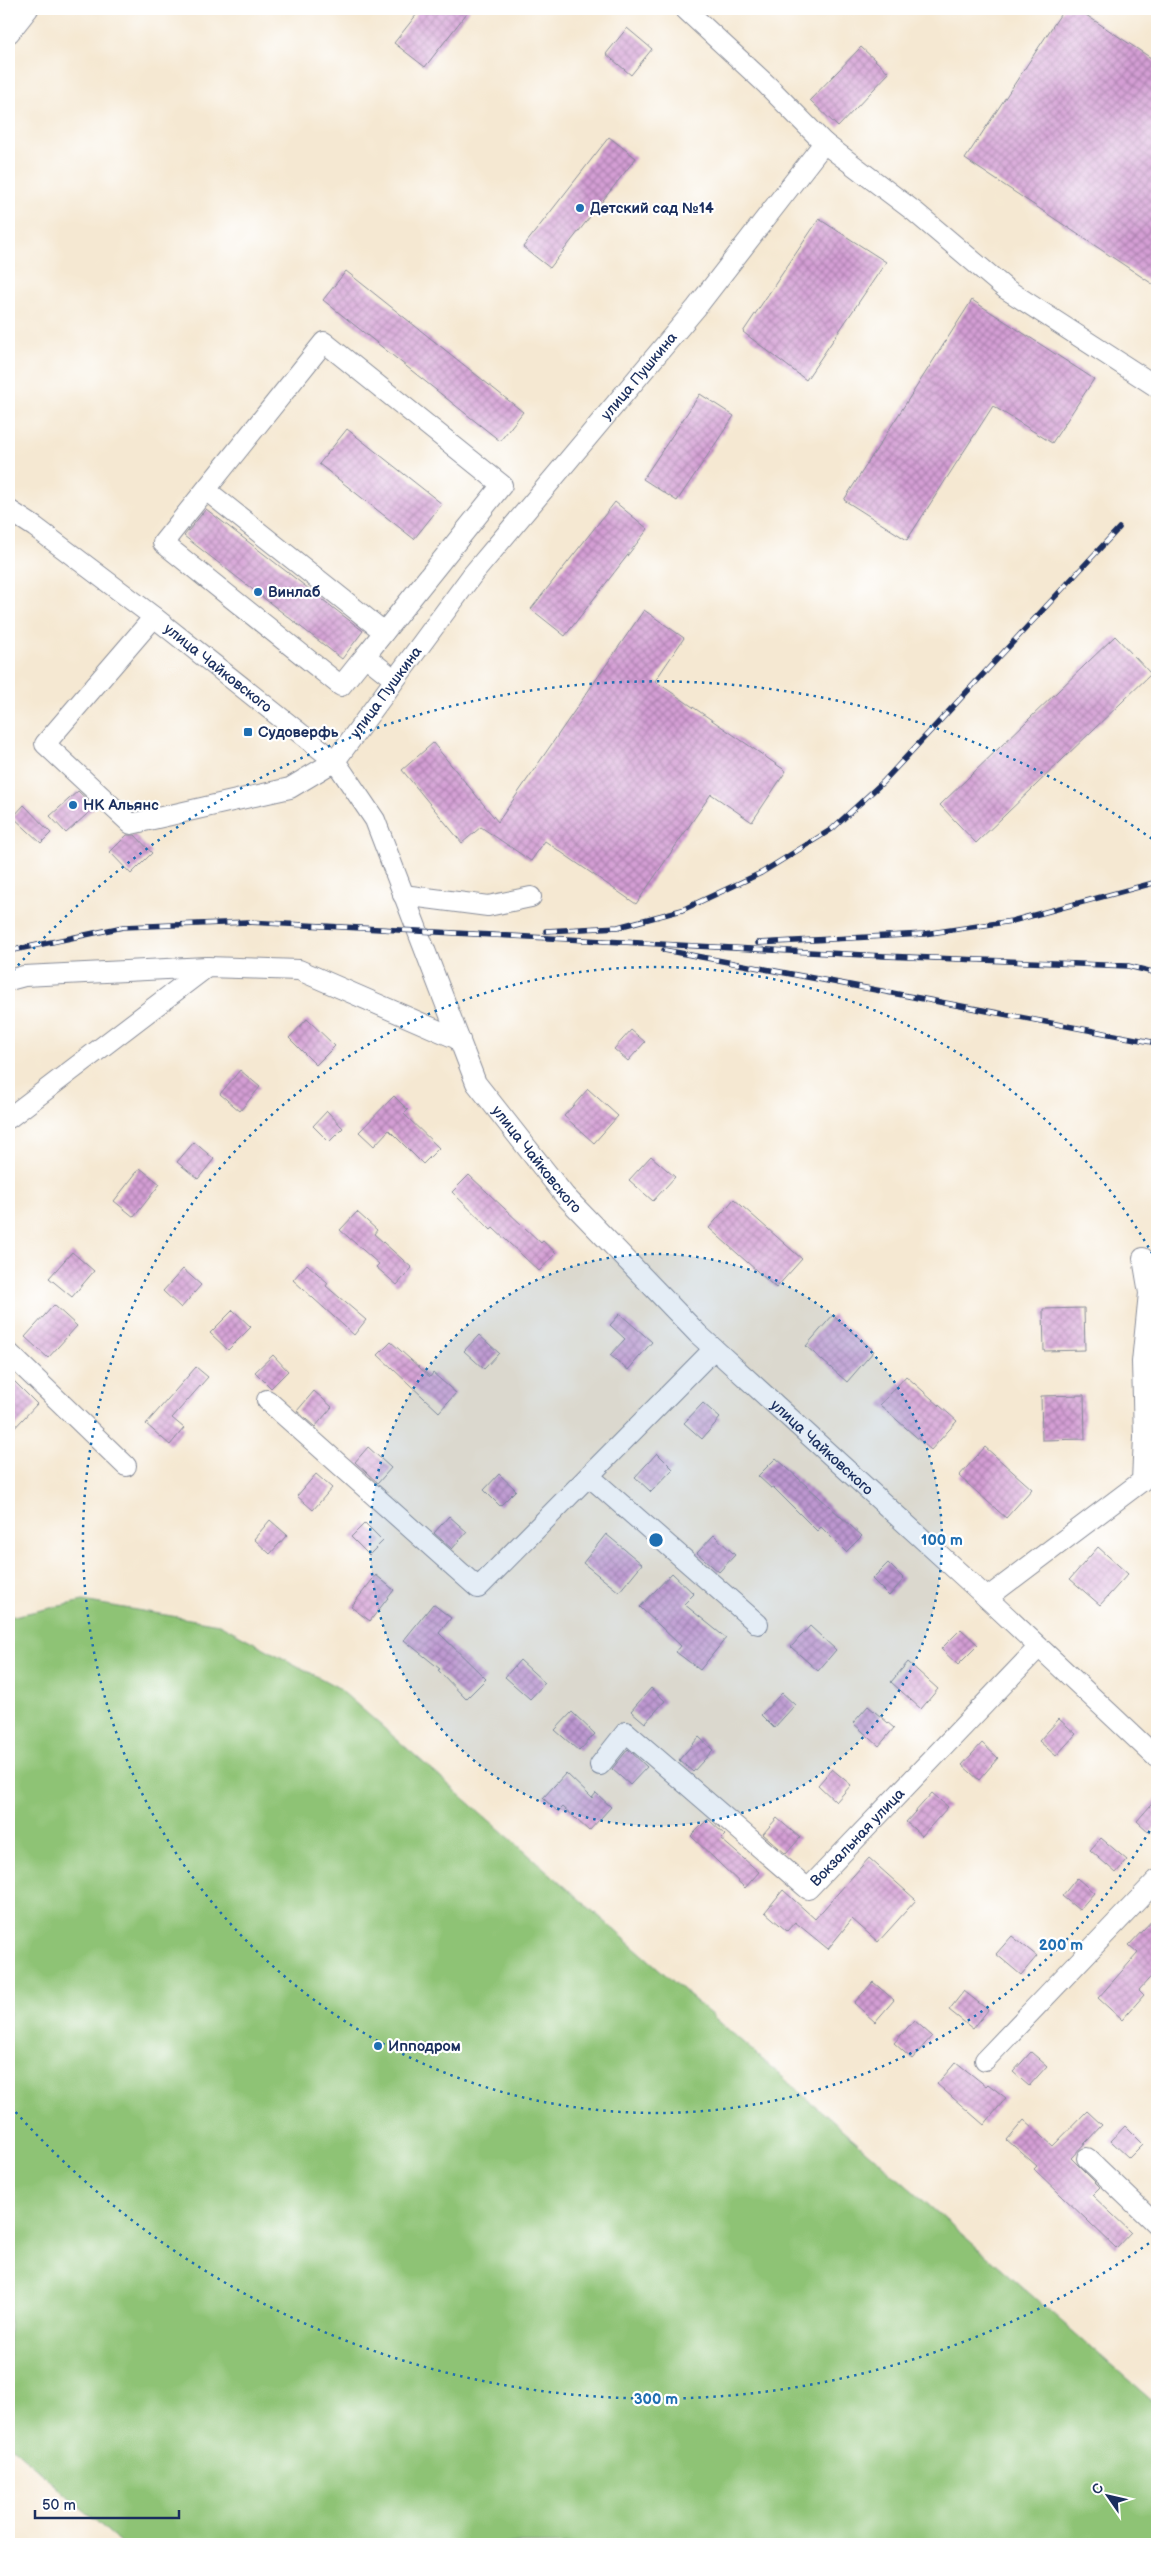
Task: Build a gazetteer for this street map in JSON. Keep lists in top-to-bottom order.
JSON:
{
  "streets": {
    "street": ["улица Пушкина", "улица Чайковского", "Вокзальная улица"]
  },
  "crossings": [
    ["улица Пушкина", "улица Чайковского"],
    ["улица Чайковского", "Вокзальная улица"]
  ],
  "places": {
    "other": [
      "Детский сад №14",
      "Винлаб",
      "НК Альянс",
      "Ипподром"
    ],
    "transit": ["Судоверфь"]
  },
  "scale_bar": "50 m",
  "north": "top left",
  "rings": ["100 m", "200 m", "300 m"]
}
